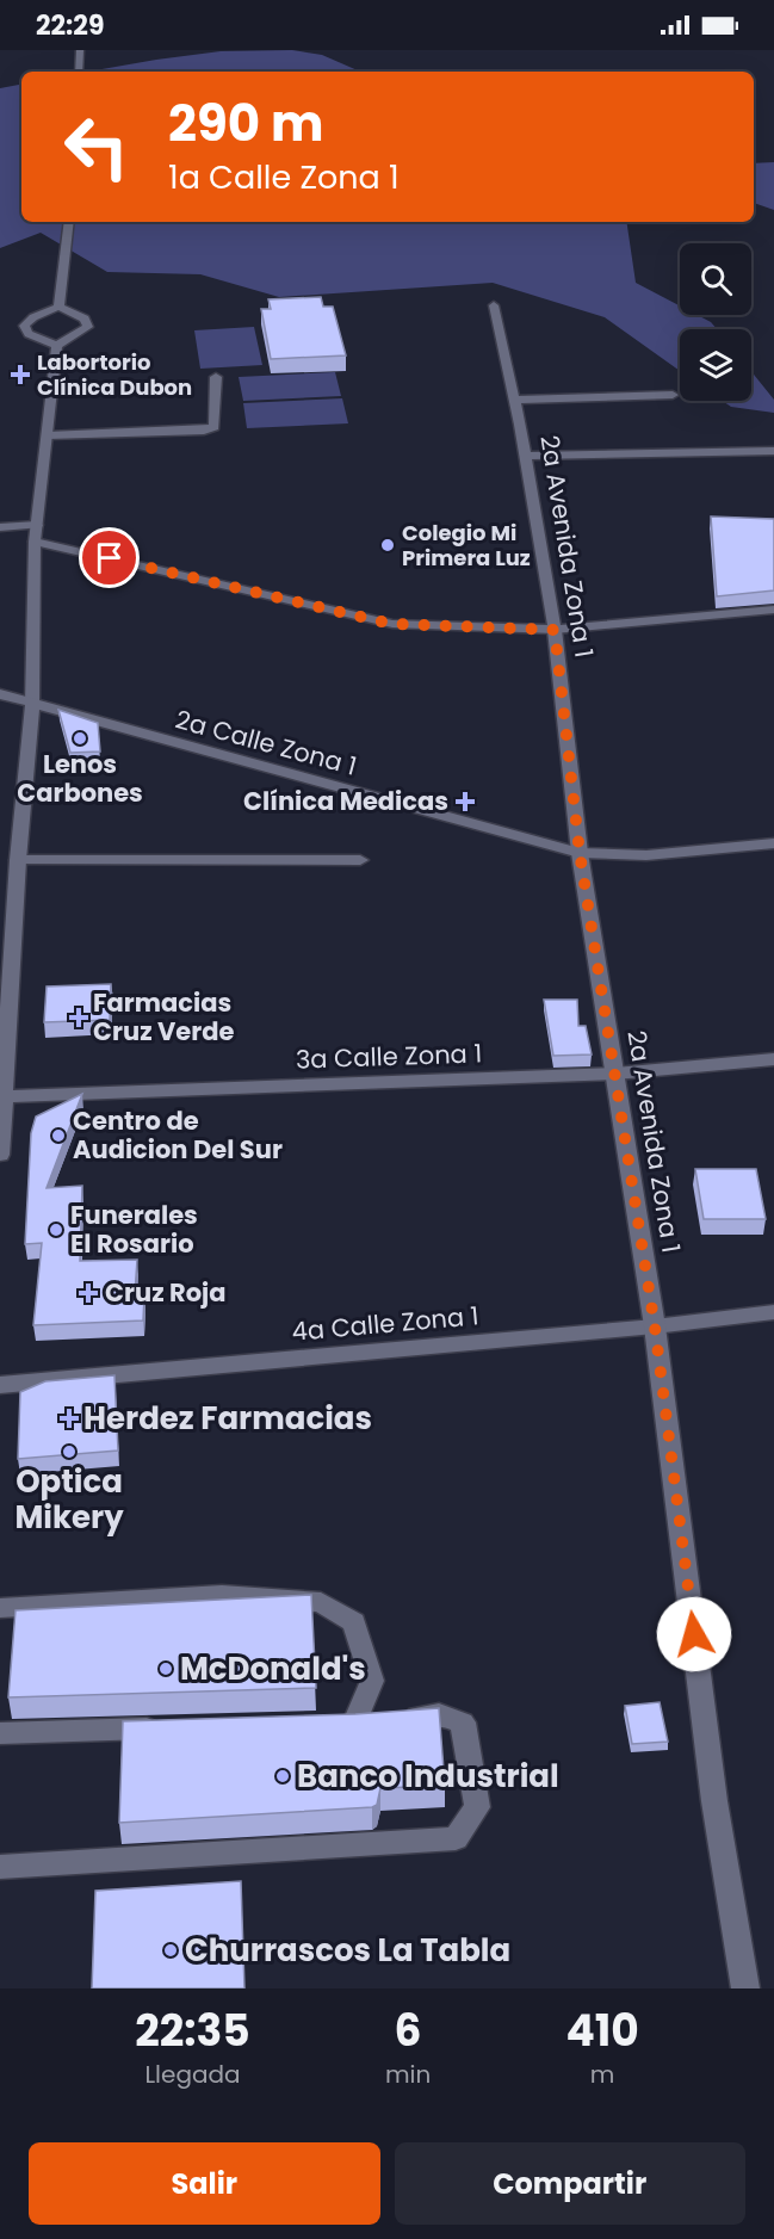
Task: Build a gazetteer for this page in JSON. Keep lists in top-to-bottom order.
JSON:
{
  "streets": {
    "street": [
      "2a Avenida Zona 1",
      "2a Calle Zona 1",
      "3a Calle Zona 1",
      "4a Calle Zona 1"
    ]
  },
  "crossings": [
    ["2a Avenida Zona 1", "2a Calle Zona 1"],
    ["2a Avenida Zona 1", "3a Calle Zona 1"],
    ["2a Avenida Zona 1", "4a Calle Zona 1"]
  ],
  "places": {
    "health": [
      "Labortorio Clínica Dubon",
      "Clínica Medicas",
      "Farmacias Cruz Verde",
      "Cruz Roja",
      "Herdez Farmacias"
    ],
    "other": [
      "Colegio Mi Primera Luz",
      "Lenos Carbones",
      "Centro de Audicion Del Sur",
      "Funerales El Rosario",
      "Optica Mikery",
      "McDonald's",
      "Banco Industrial",
      "Churrascos La Tabla"
    ]
  },
  "page": {
    "status": "22:29",
    "turn": ["290 m", "1a Calle Zona 1"],
    "eta": [
      "22:35",
      "Llegada",
      "6",
      "min",
      "410",
      "m"
    ],
    "buttons": ["Salir", "Compartir"]
  }
}
